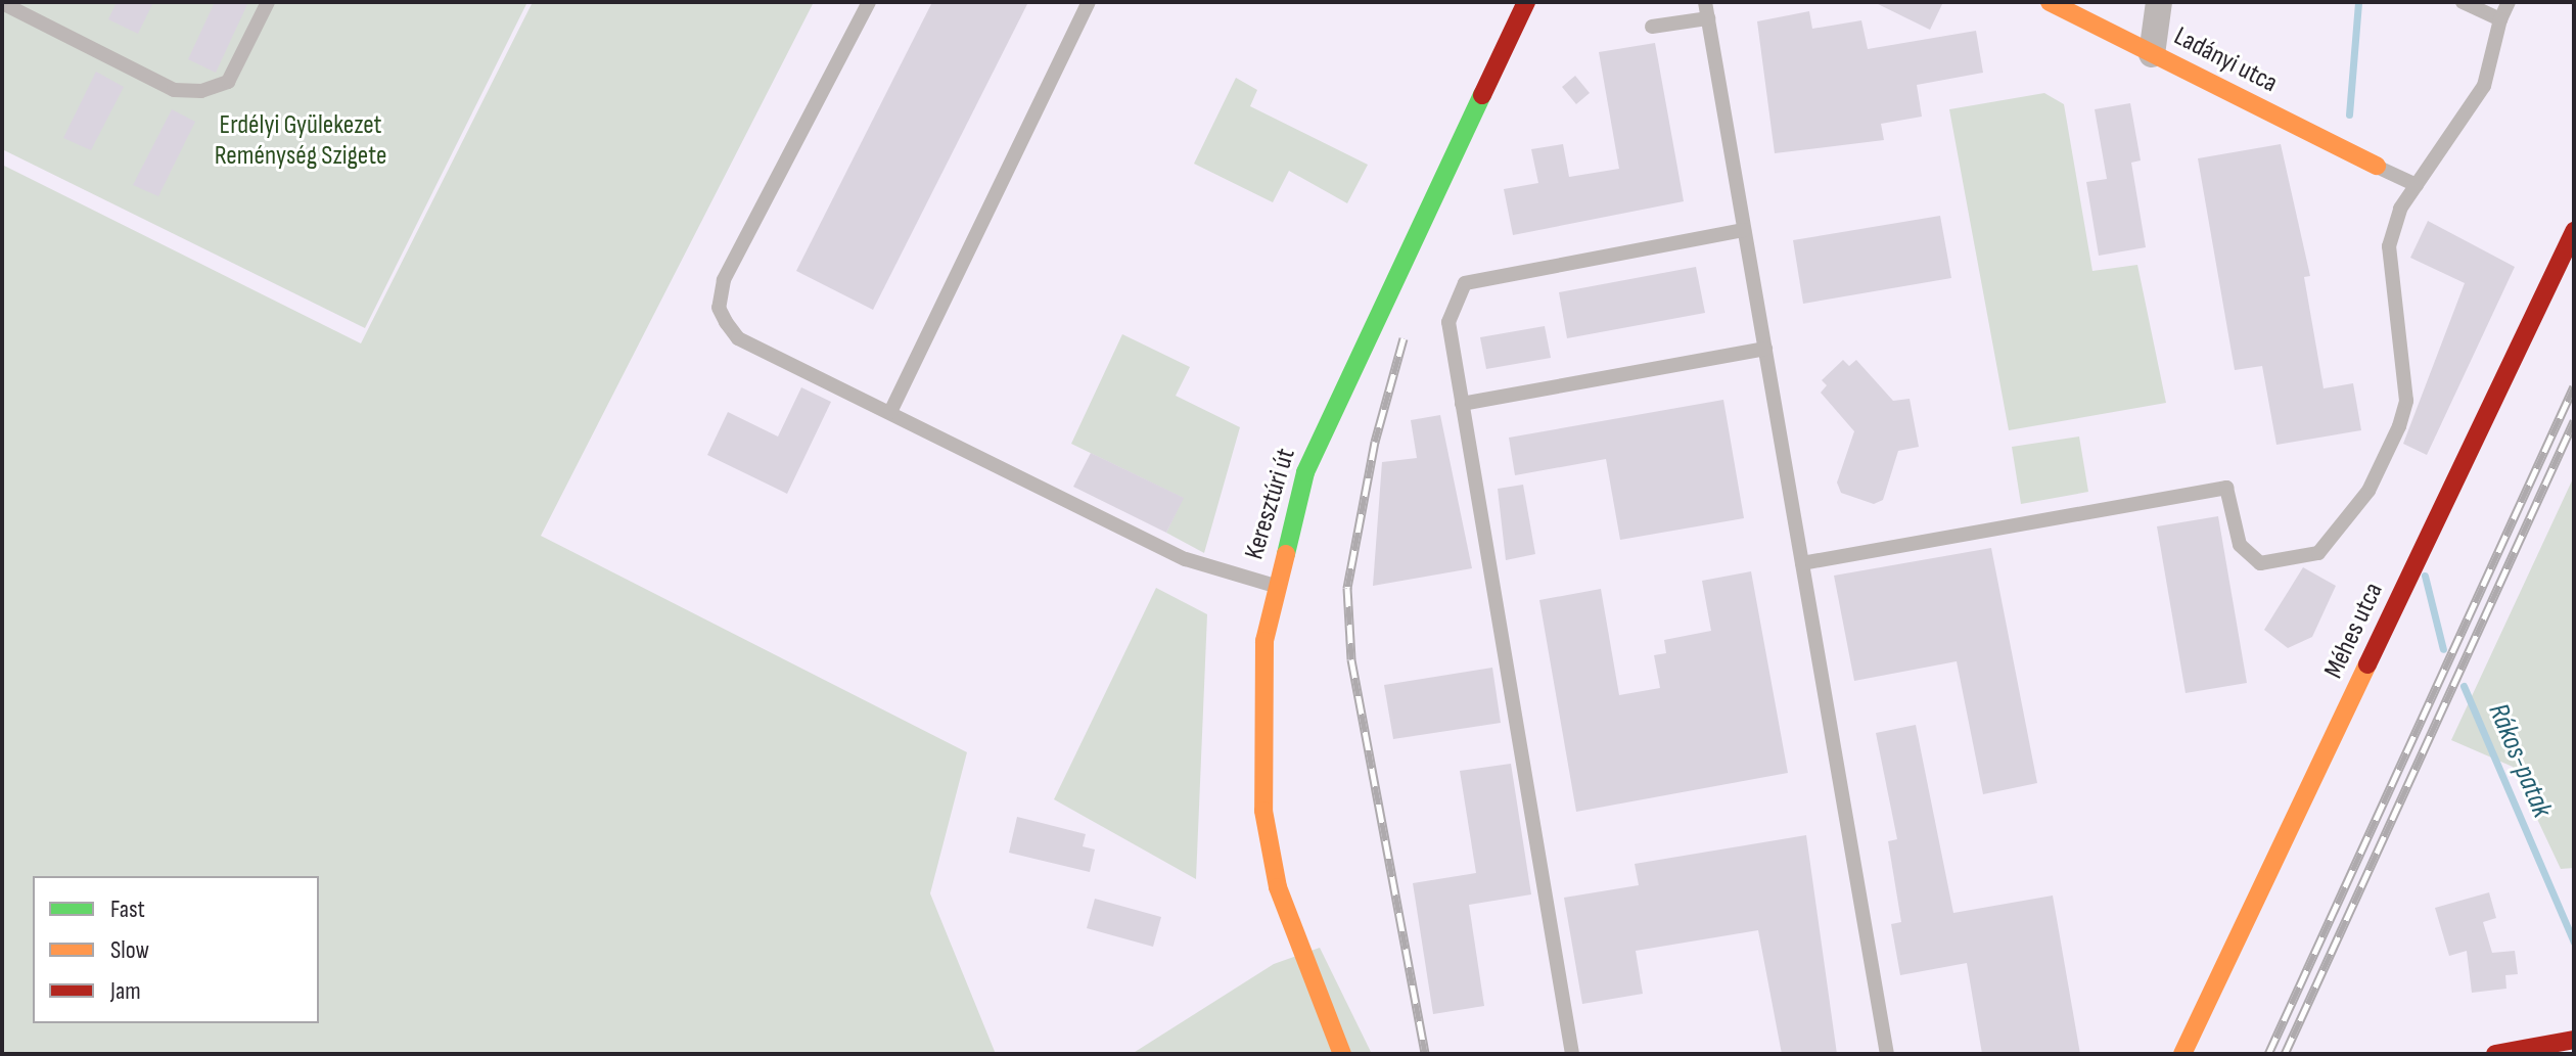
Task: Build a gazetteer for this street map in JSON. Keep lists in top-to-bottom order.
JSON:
{
  "streets": {
    "street": ["Ladányi utca", "Keresztúri út", "Méhes utca"]
  },
  "water": ["Rákos-patak"],
  "parks": ["Erdélyi Gyülekezet Reménység Szigete"],
  "legend": ["Fast", "Slow", "Jam"]
}
